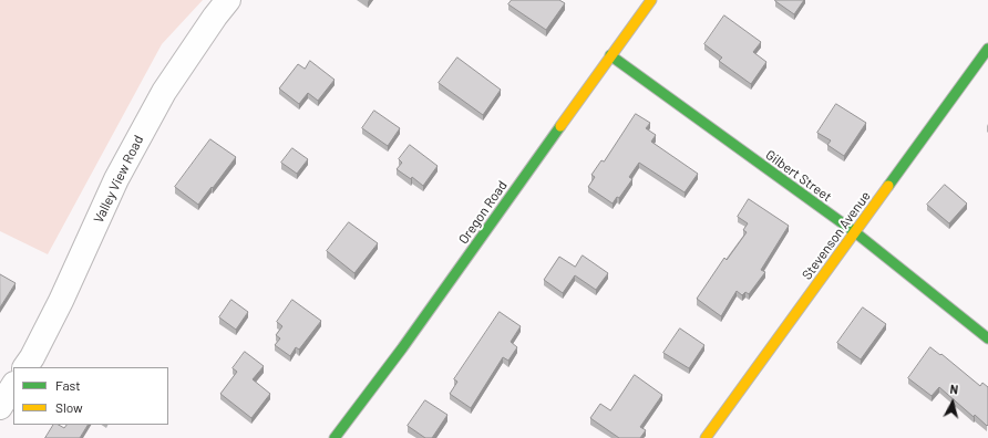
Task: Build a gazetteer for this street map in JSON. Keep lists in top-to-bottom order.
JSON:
{
  "streets": {
    "street": [
      "Gilbert Street",
      "Valley View Road",
      "Oregon Road",
      "Stevenson Avenue"
    ]
  },
  "crossings": [
    ["Gilbert Street", "Oregon Road"],
    ["Gilbert Street", "Stevenson Avenue"]
  ],
  "legend": ["Fast", "Slow"],
  "north": "top"
}
